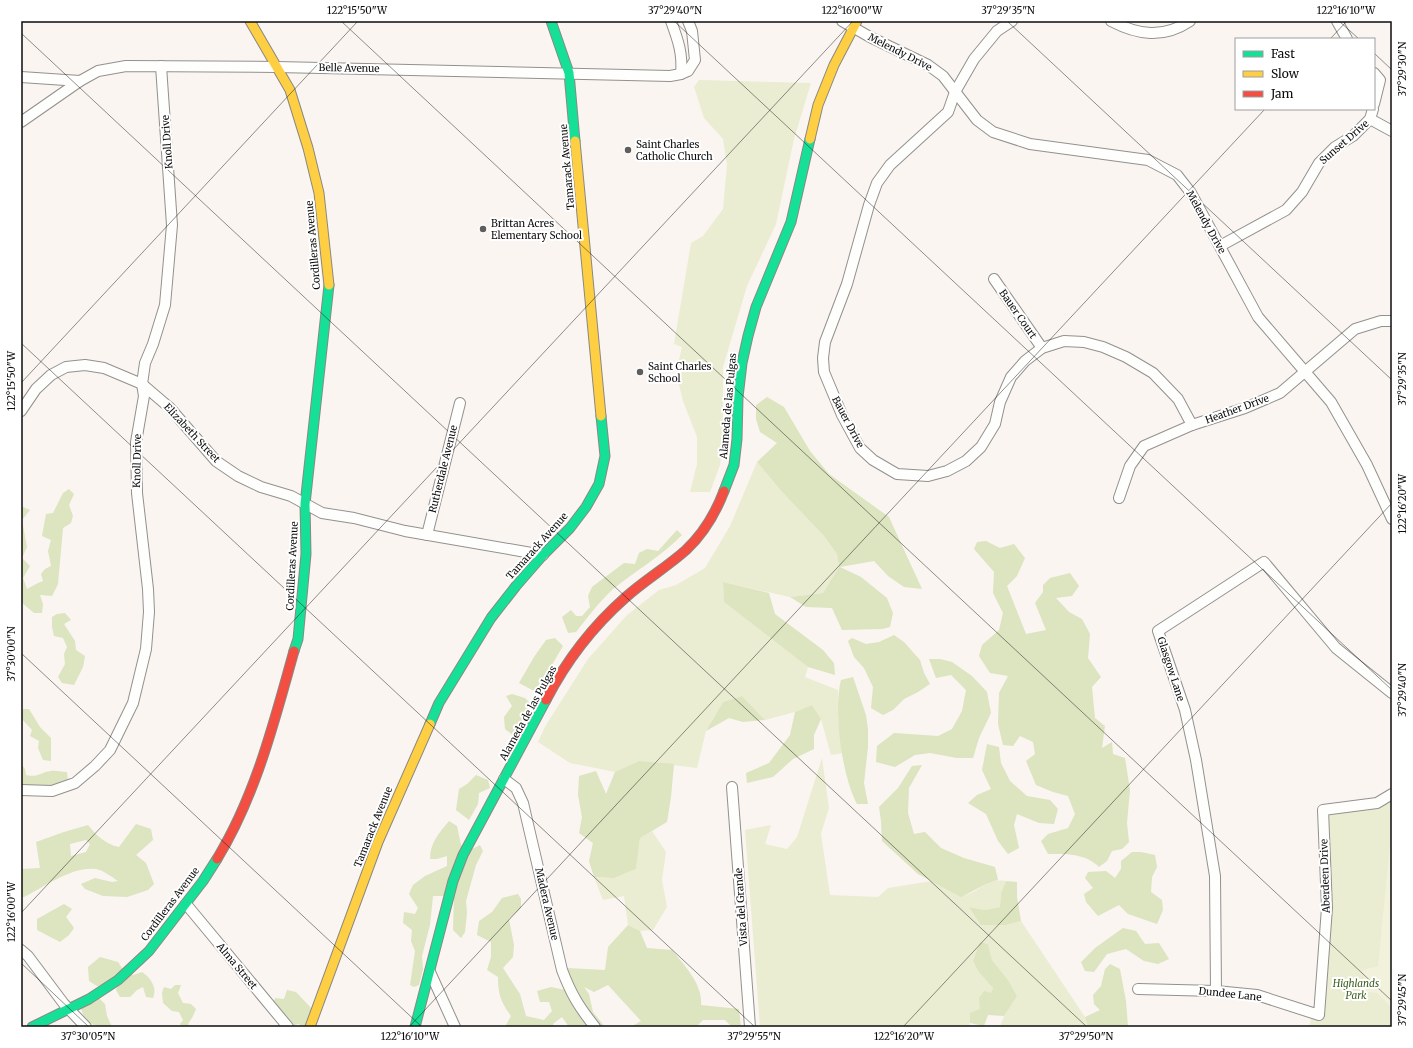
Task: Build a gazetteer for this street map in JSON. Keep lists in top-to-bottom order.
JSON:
{
  "streets": {
    "street": [
      "Melendy Drive",
      "Belle Avenue",
      "Knoll Drive",
      "Sunset Drive",
      "Tamarack Avenue",
      "Cordilleras Avenue",
      "Bauer Court",
      "Alameda de las Pulgas",
      "Heather Drive",
      "Bauer Drive",
      "Elizabeth Street",
      "Rutherdale Avenue",
      "Glasgow Lane",
      "Aberdeen Drive",
      "Madera Avenue",
      "Vista del Grande",
      "Alma Street",
      "Dundee Lane"
    ]
  },
  "crossings": [
    ["Melendy Drive", "Sunset Drive"],
    ["Melendy Drive", "Alameda de las Pulgas"],
    ["Melendy Drive", "Heather Drive"],
    ["Melendy Drive", "Bauer Drive"],
    ["Belle Avenue", "Knoll Drive"],
    ["Belle Avenue", "Tamarack Avenue"],
    ["Belle Avenue", "Cordilleras Avenue"],
    ["Knoll Drive", "Elizabeth Street"],
    ["Tamarack Avenue", "Elizabeth Street"],
    ["Cordilleras Avenue", "Elizabeth Street"],
    ["Cordilleras Avenue", "Alma Street"],
    ["Bauer Court", "Bauer Drive"],
    ["Alameda de las Pulgas", "Madera Avenue"],
    ["Heather Drive", "Bauer Drive"],
    ["Elizabeth Street", "Rutherdale Avenue"],
    ["Glasgow Lane", "Dundee Lane"],
    ["Aberdeen Drive", "Dundee Lane"]
  ],
  "parks": ["Highlands Park"],
  "places": ["Saint Charles Catholic Church", "Brittan Acres Elementary School", "Saint Charles School"],
  "legend": ["Fast", "Slow", "Jam"],
  "coordinates": [
    "122°15'50\"W",
    "37°29'40\"N",
    "122°16'00\"W",
    "37°29'35\"N",
    "122°16'10\"W",
    "37°29'30\"N",
    "122°16'20\"W",
    "37°30'00\"N",
    "37°29'45\"N",
    "37°30'05\"N",
    "37°29'55\"N",
    "37°29'50\"N"
  ]
}
